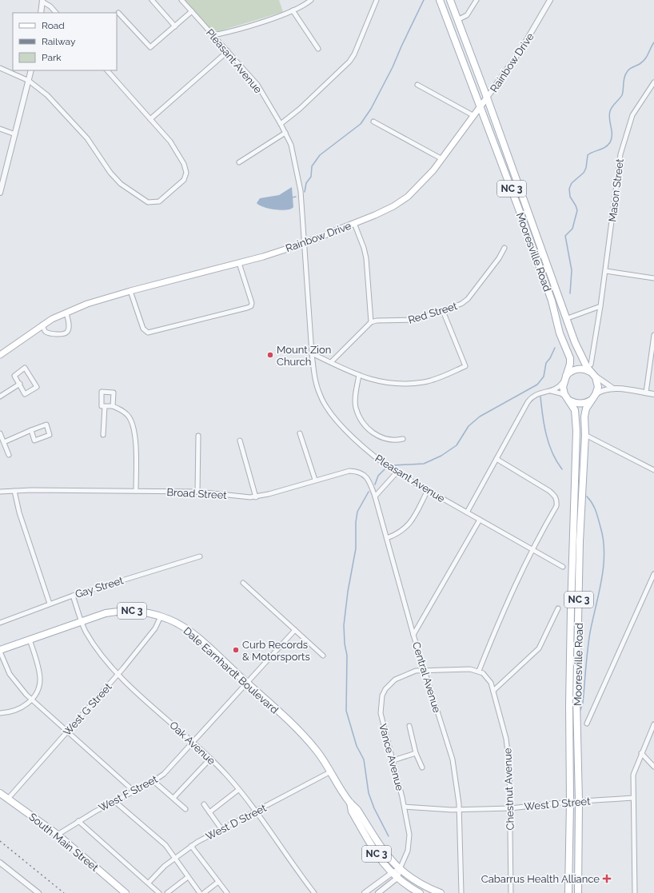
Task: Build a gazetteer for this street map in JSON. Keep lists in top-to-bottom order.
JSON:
{
  "streets": {
    "main road": [
      "Rainbow Drive",
      "NC 3",
      "Mooresville Road",
      "Dale Earnhardt Boulevard",
      "South Main Street"
    ],
    "street": [
      "Pleasant Avenue",
      "Mason Street",
      "Red Street",
      "Broad Street",
      "Gay Street",
      "Central Avenue",
      "West G Street",
      "Oak Avenue",
      "Vance Avenue",
      "Chestnut Avenue",
      "West F Street",
      "West D Street"
    ]
  },
  "crossings": [
    ["Pleasant Avenue", "Rainbow Drive"],
    ["Rainbow Drive", "Mooresville Road"],
    ["Mooresville Road", "West D Street"],
    ["Broad Street", "Central Avenue"],
    ["Gay Street", "Oak Avenue"],
    ["Dale Earnhardt Boulevard", "West G Street"],
    ["Dale Earnhardt Boulevard", "Oak Avenue"],
    ["Dale Earnhardt Boulevard", "Vance Avenue"],
    ["Dale Earnhardt Boulevard", "West F Street"],
    ["Dale Earnhardt Boulevard", "West D Street"],
    ["Central Avenue", "Vance Avenue"],
    ["Central Avenue", "West D Street"],
    ["West G Street", "Oak Avenue"],
    ["West G Street", "South Main Street"],
    ["Oak Avenue", "West F Street"],
    ["Oak Avenue", "West D Street"],
    ["Vance Avenue", "West D Street"],
    ["Chestnut Avenue", "West D Street"],
    ["West F Street", "South Main Street"]
  ],
  "places": {
    "other": ["Mount Zion Church", "Curb Records & Motorsports"],
    "health": ["Cabarrus Health Alliance"]
  },
  "legend": ["Road", "Railway", "Park"]
}
